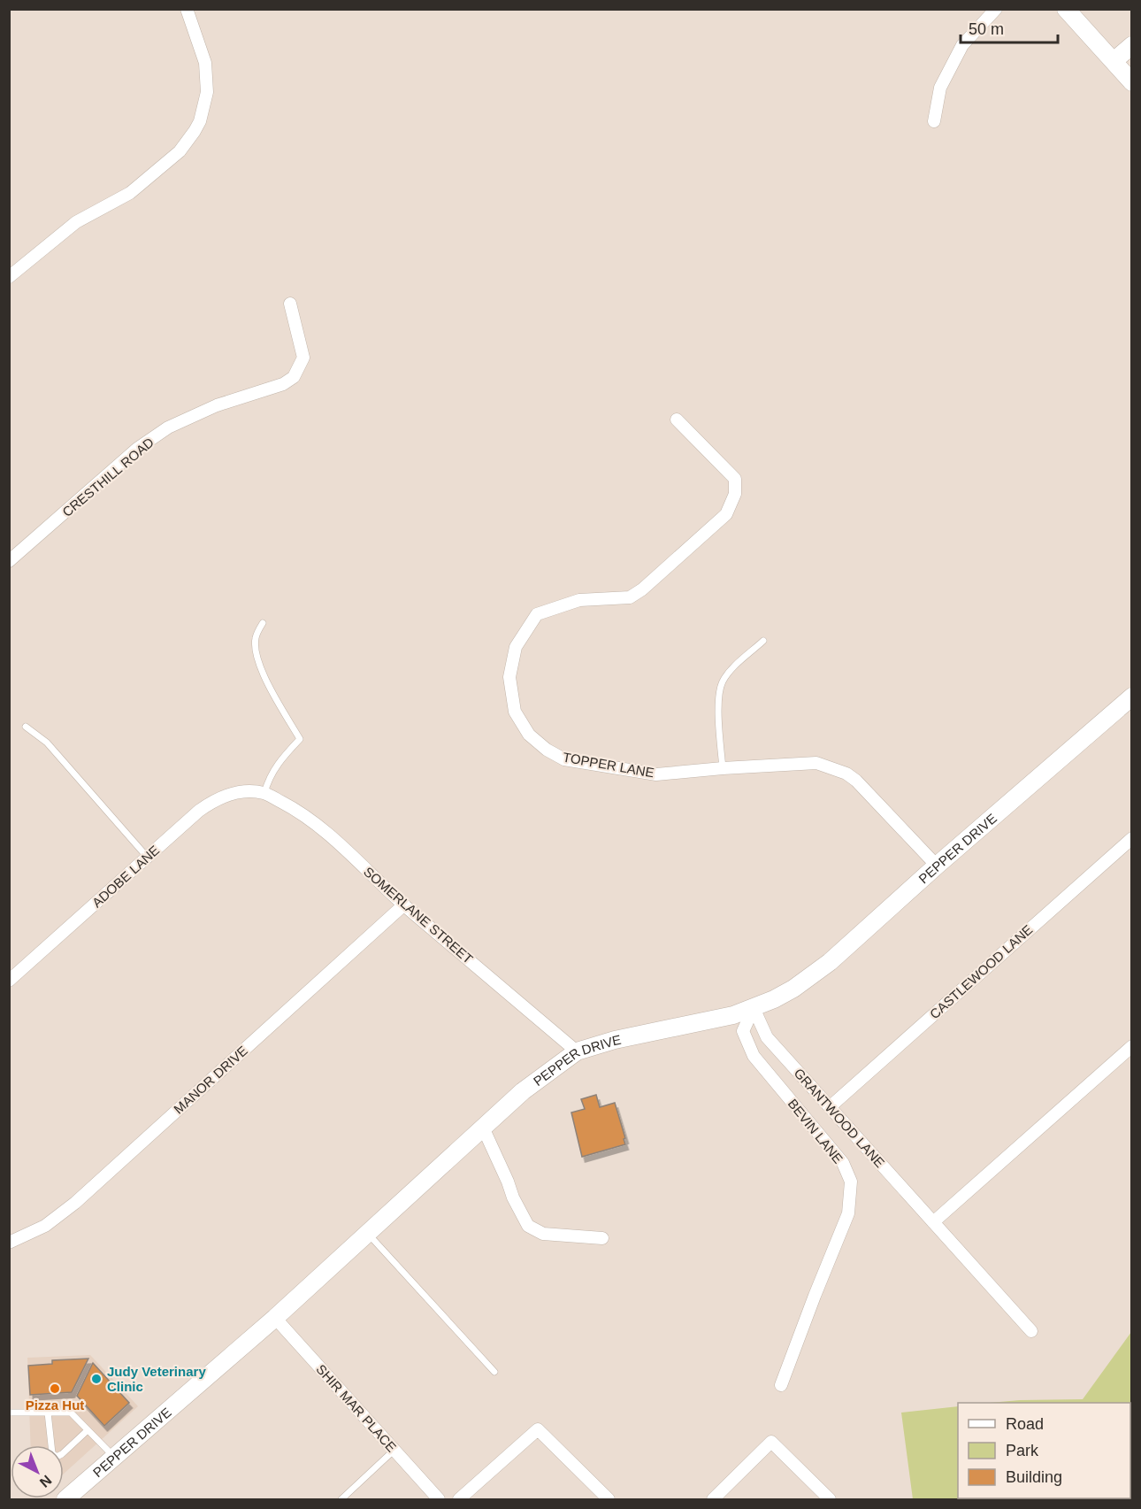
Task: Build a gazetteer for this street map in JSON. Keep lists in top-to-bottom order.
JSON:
{
  "streets": {
    "street": [
      "CRESTHILL ROAD",
      "TOPPER LANE",
      "PEPPER DRIVE",
      "ADOBE LANE",
      "SOMERLANE STREET",
      "CASTLEWOOD LANE",
      "MANOR DRIVE",
      "GRANTWOOD LANE",
      "BEVIN LANE",
      "SHIR MAR PLACE"
    ]
  },
  "crossings": [
    ["TOPPER LANE", "PEPPER DRIVE"],
    ["PEPPER DRIVE", "SOMERLANE STREET"],
    ["PEPPER DRIVE", "GRANTWOOD LANE"],
    ["PEPPER DRIVE", "BEVIN LANE"],
    ["PEPPER DRIVE", "SHIR MAR PLACE"],
    ["ADOBE LANE", "SOMERLANE STREET"],
    ["SOMERLANE STREET", "MANOR DRIVE"],
    ["CASTLEWOOD LANE", "GRANTWOOD LANE"],
    ["GRANTWOOD LANE", "BEVIN LANE"]
  ],
  "places": ["Judy Veterinary Clinic", "Pizza Hut"],
  "legend": ["Road", "Park", "Building"],
  "scale_bar": "50 m",
  "north": "bottom right"
}
